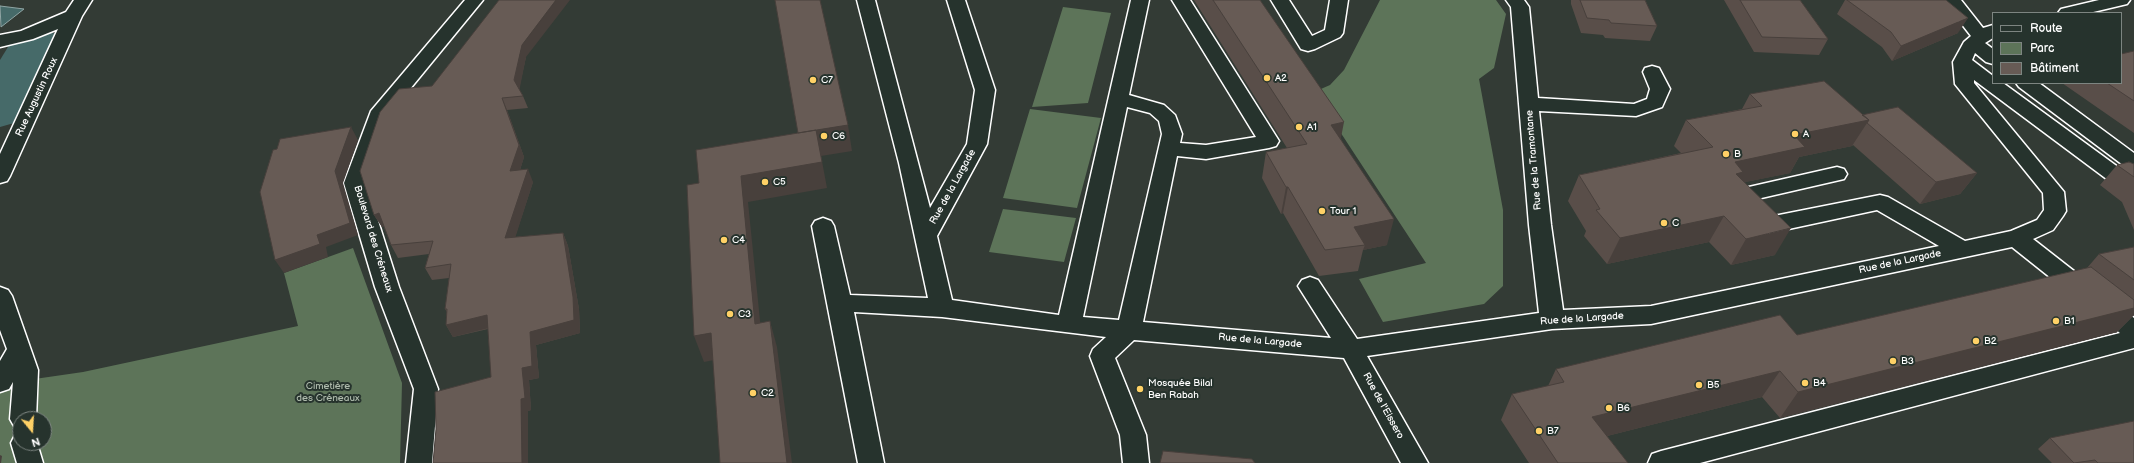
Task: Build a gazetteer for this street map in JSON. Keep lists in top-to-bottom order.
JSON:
{
  "streets": {
    "street": [
      "Rue Augustin Roux",
      "Rue de la Tramontane",
      "Rue de la Largade",
      "Boulevard des Créneaux",
      "Rue de l'Eissero"
    ]
  },
  "crossings": [
    ["Rue de la Tramontane", "Rue de la Largade"],
    ["Rue de la Largade", "Rue de l'Eissero"]
  ],
  "parks": ["Cimetière des Créneaux"],
  "places": [
    "A2",
    "C7",
    "A1",
    "A",
    "C6",
    "B",
    "C5",
    "Tour 1",
    "C",
    "C4",
    "C3",
    "B1",
    "B2",
    "B3",
    "B4",
    "B5",
    "Mosquée Bilal Ben Rabah",
    "C2",
    "B6",
    "B7"
  ],
  "legend": ["Route", "Parc", "Bâtiment"],
  "north": "bottom"
}
